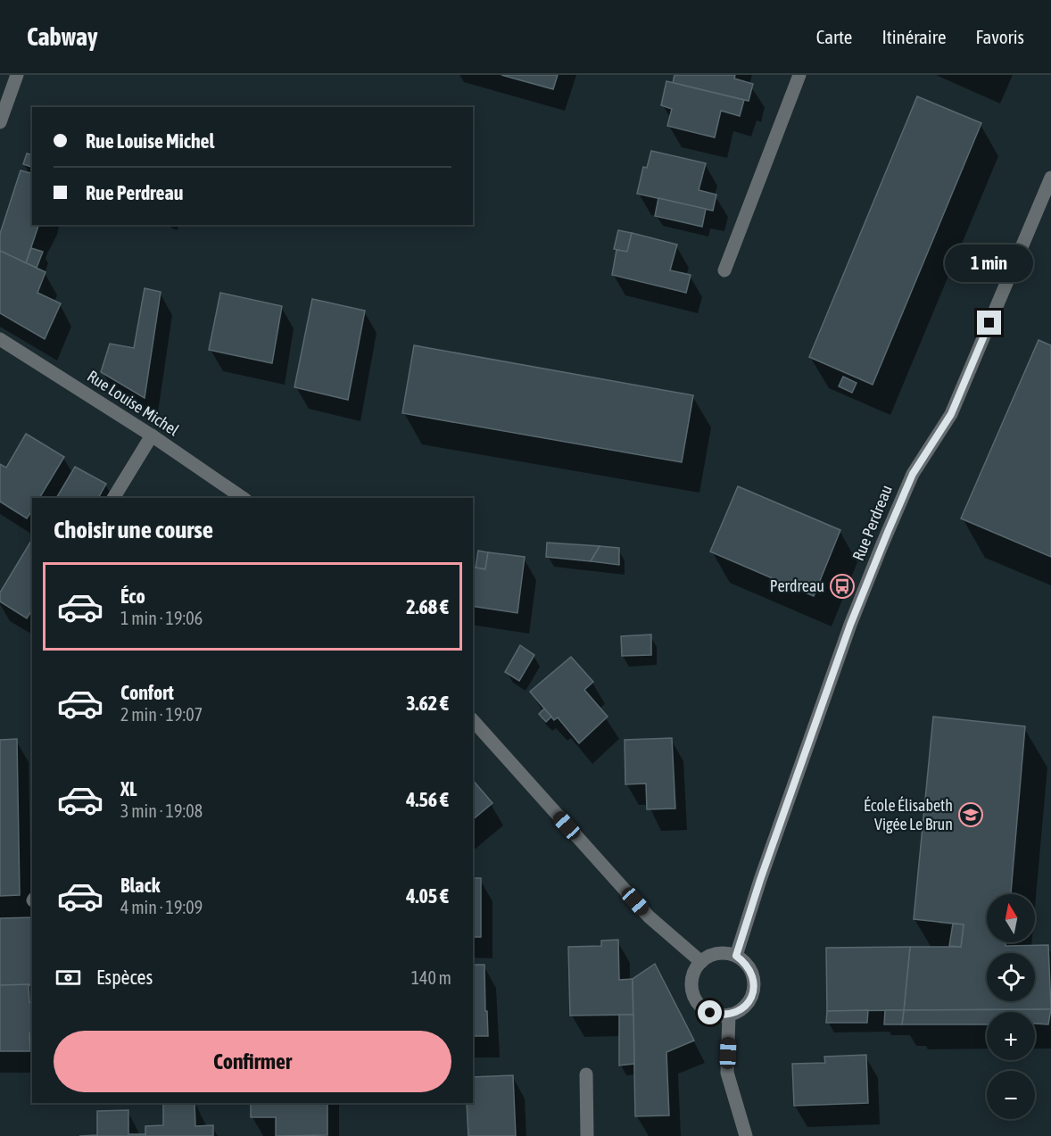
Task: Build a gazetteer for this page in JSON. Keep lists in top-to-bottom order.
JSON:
{
  "streets": {
    "street": ["Rue Louise Michel", "Rue Perdreau"]
  },
  "places": {
    "bus stop": ["Perdreau"],
    "school or university": ["École Élisabeth Vigée Le Brun"]
  },
  "north": "top",
  "page": {
    "header": "Cabway",
    "nav": ["Carte", "Itinéraire", "Favoris"],
    "banner": ["Rue Louise Michel", "Rue Perdreau"],
    "bubble": "1 min",
    "heading": "Choisir une course",
    "list": [
      {
        "name": "Éco",
        "note": "1 min · 19:06",
        "value": "2.68 €"
      },
      {
        "name": "Confort",
        "note": "2 min · 19:07",
        "value": "3.62 €"
      },
      {
        "name": "XL",
        "note": "3 min · 19:08",
        "value": "4.56 €"
      },
      {
        "name": "Black",
        "note": "4 min · 19:09",
        "value": "4.05 €"
      }
    ],
    "map_buttons": ["+", "−"],
    "pay": ["Espèces", "140 m"],
    "buttons": "Confirmer"
  }
}
